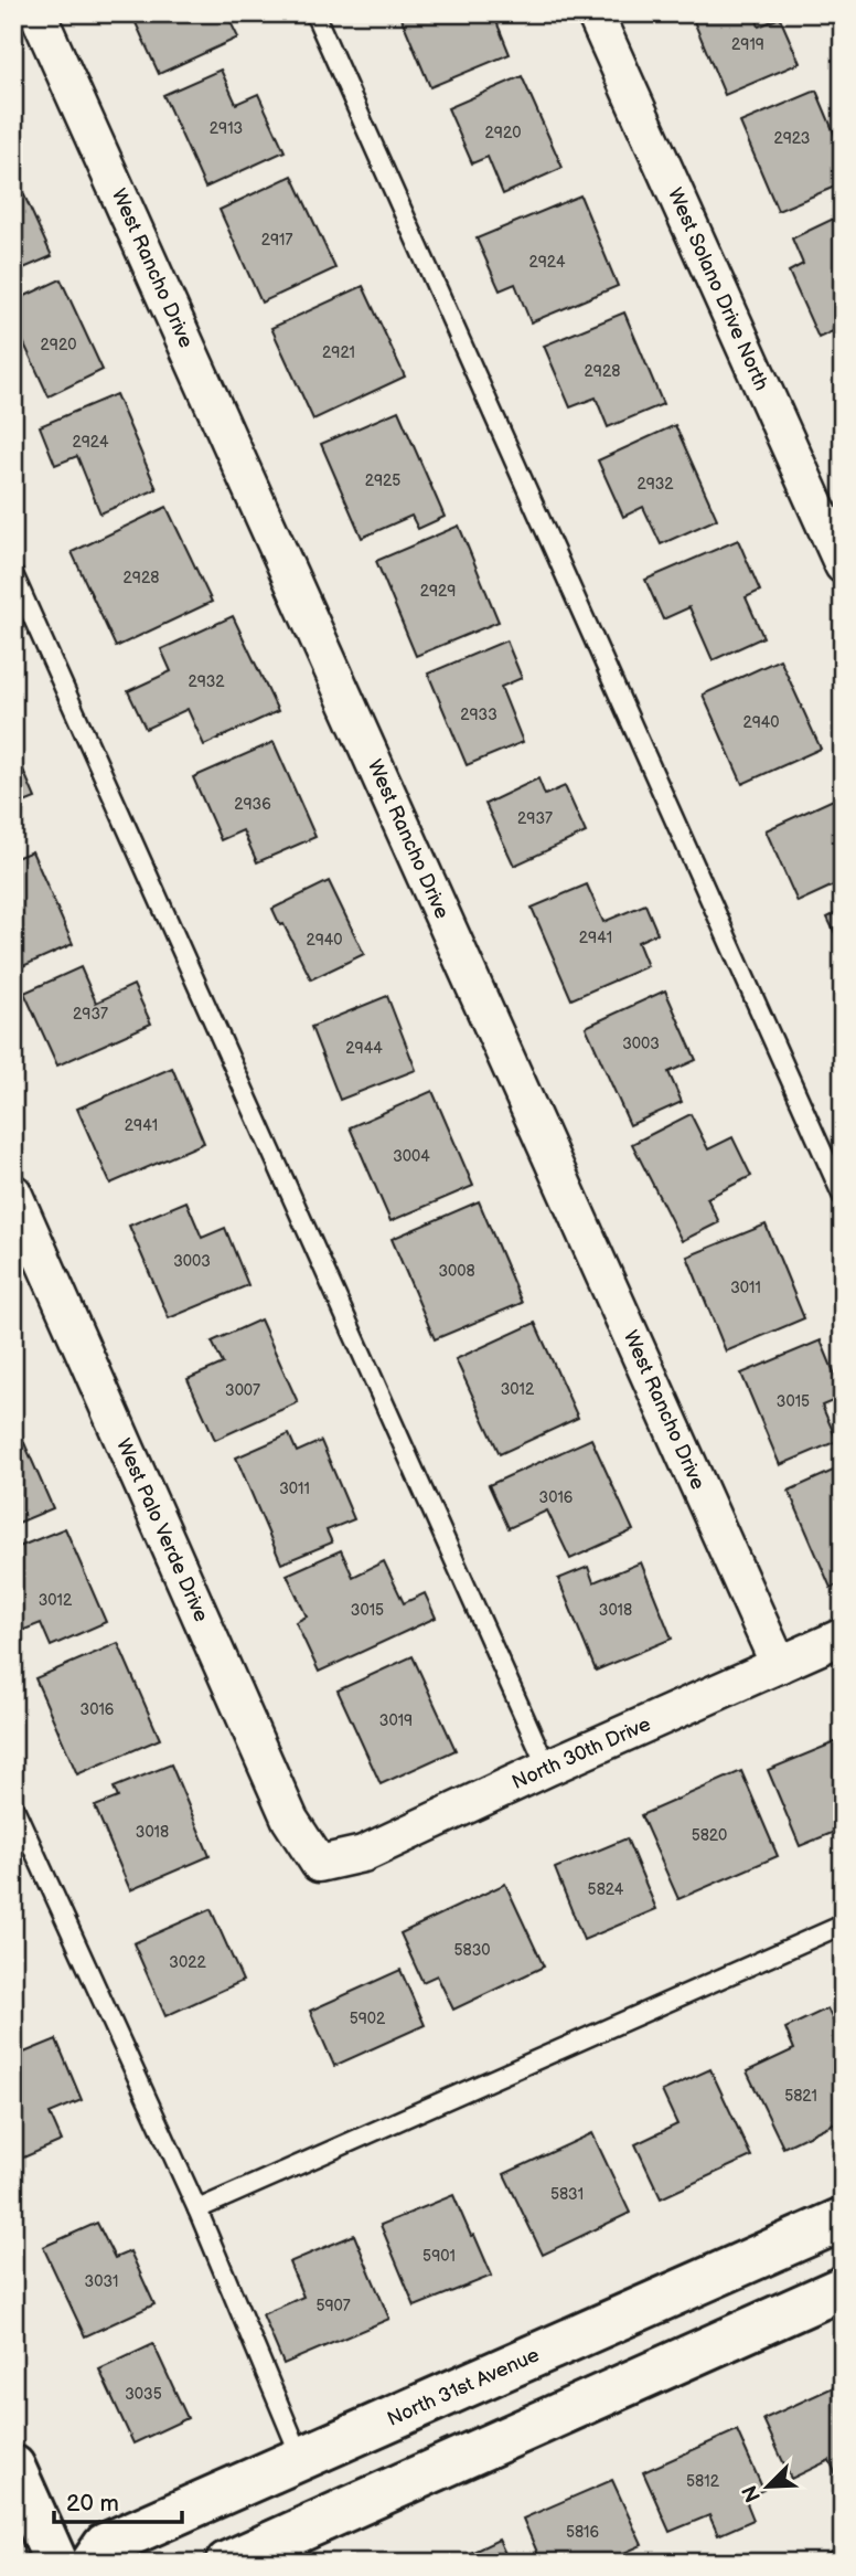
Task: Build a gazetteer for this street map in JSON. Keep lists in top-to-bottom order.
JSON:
{
  "streets": {
    "street": [
      "West Rancho Drive",
      "West Solano Drive North",
      "West Palo Verde Drive",
      "North 30th Drive",
      "North 31st Avenue"
    ]
  },
  "crossings": [
    ["West Rancho Drive", "North 30th Drive"],
    ["West Palo Verde Drive", "North 30th Drive"]
  ],
  "house_numbers": [
    "2919",
    "2913",
    "2920",
    "2923",
    "2917",
    "2924",
    "2920",
    "2921",
    "2928",
    "2924",
    "2925",
    "2932",
    "2928",
    "2929",
    "2932",
    "2933",
    "2940",
    "2936",
    "2937",
    "2941",
    "2940",
    "2937",
    "3003",
    "2944",
    "2941",
    "3004",
    "3003",
    "3008",
    "3011",
    "3012",
    "3007",
    "3015",
    "3011",
    "3016",
    "3012",
    "3015",
    "3018",
    "3016",
    "3019",
    "3018",
    "5820",
    "5824",
    "5830",
    "3022",
    "5902",
    "5821",
    "5831",
    "5901",
    "3031",
    "5907",
    "3035",
    "5812",
    "5816"
  ],
  "scale_bar": "20 m",
  "north": "bottom left"
}
